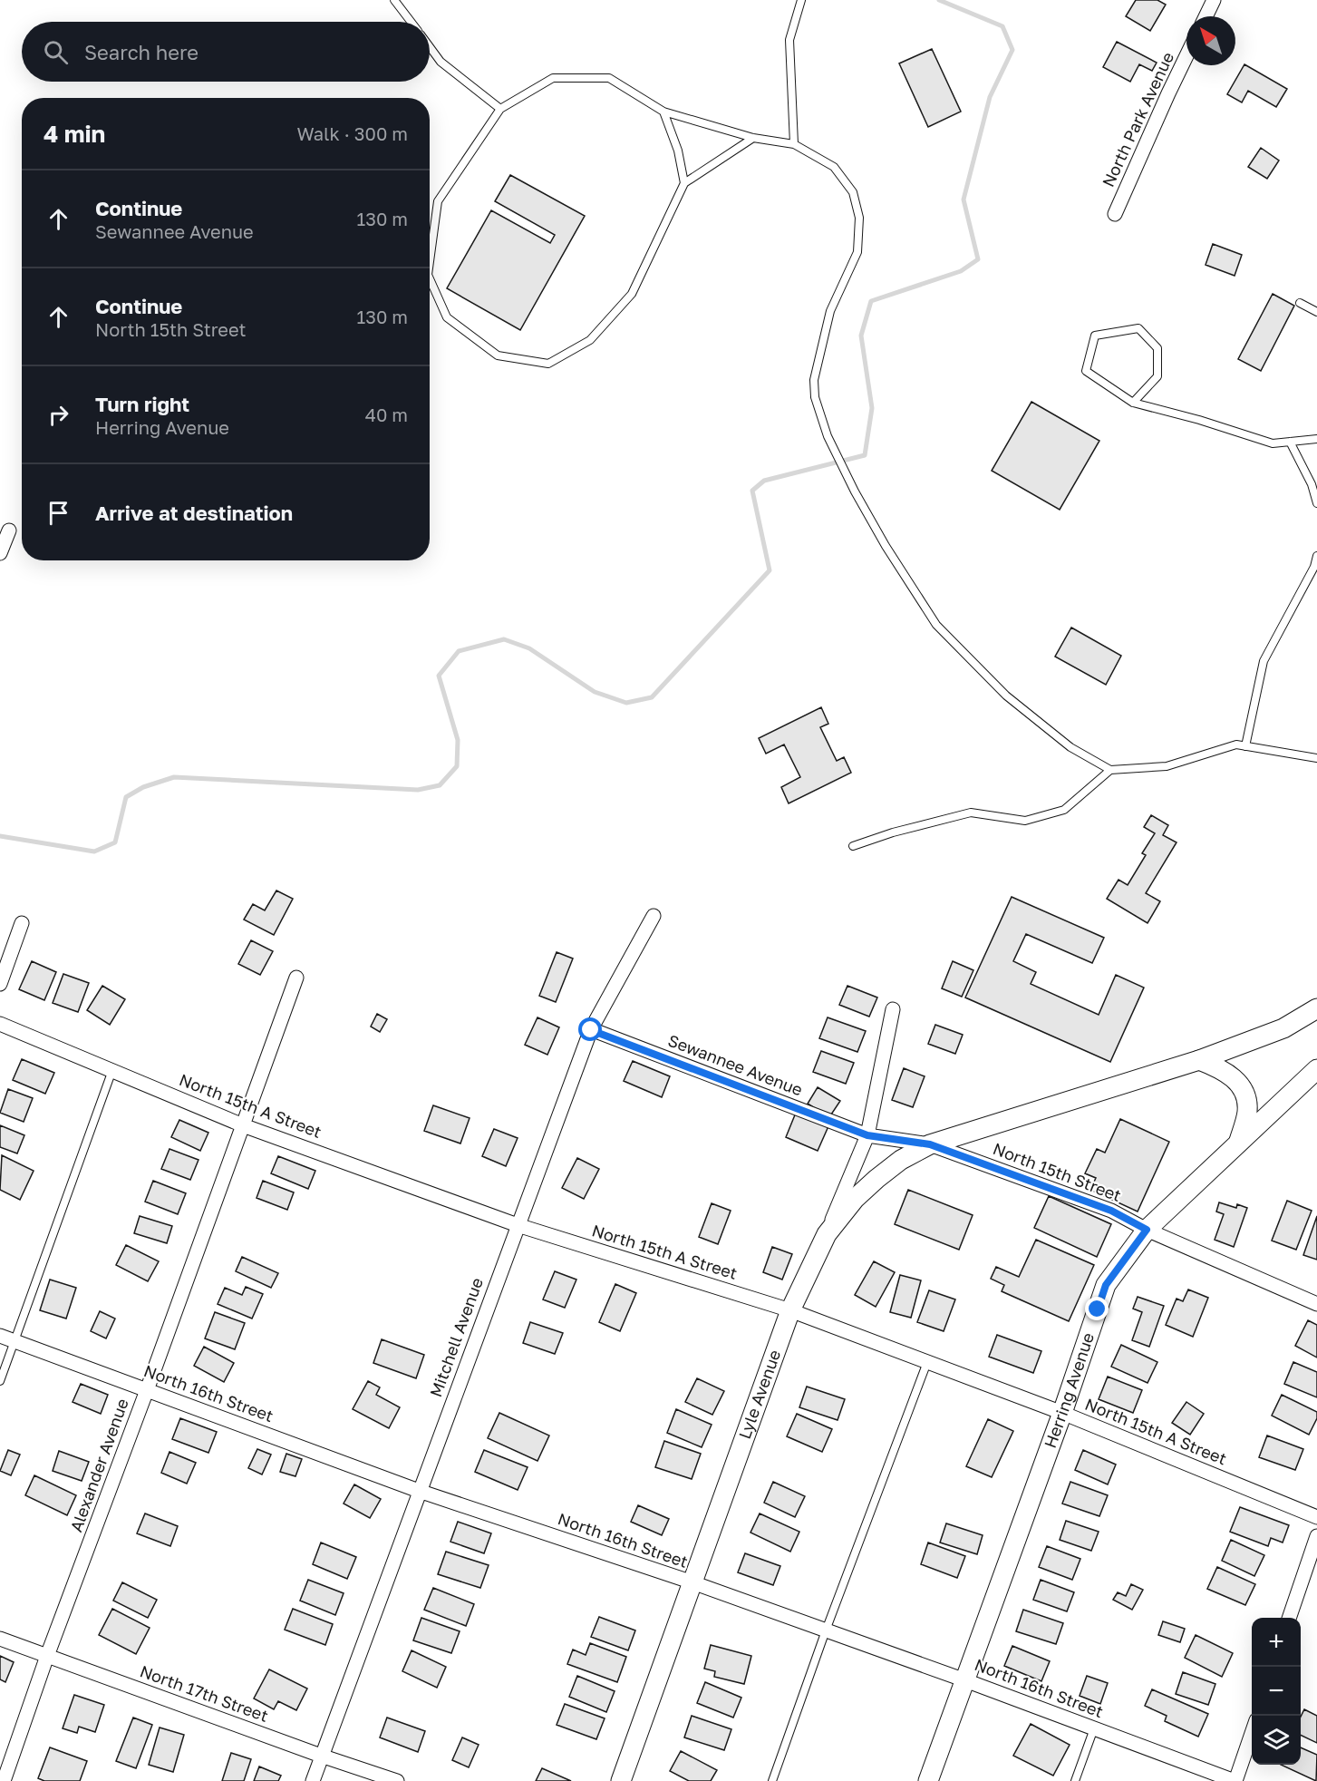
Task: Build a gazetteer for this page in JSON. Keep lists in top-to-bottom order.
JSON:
{
  "streets": {
    "main road": ["Herring Avenue", "Lyle Avenue"],
    "street": [
      "North Park Avenue",
      "Sewannee Avenue",
      "North 15th A Street",
      "North 15th Street",
      "Mitchell Avenue",
      "North 16th Street",
      "Alexander Avenue",
      "North 17th Street"
    ]
  },
  "crossings": [
    ["Sewannee Avenue", "North 15th Street"],
    ["Sewannee Avenue", "Mitchell Avenue"],
    ["Sewannee Avenue", "Lyle Avenue"],
    ["North 15th A Street", "Mitchell Avenue"],
    ["North 15th A Street", "Herring Avenue"],
    ["North 15th A Street", "Lyle Avenue"],
    ["North 15th A Street", "Alexander Avenue"],
    ["North 15th Street", "Herring Avenue"],
    ["North 15th Street", "Lyle Avenue"],
    ["Mitchell Avenue", "North 16th Street"],
    ["Mitchell Avenue", "North 17th Street"],
    ["Herring Avenue", "North 16th Street"],
    ["North 16th Street", "Lyle Avenue"],
    ["North 16th Street", "Alexander Avenue"],
    ["Alexander Avenue", "North 17th Street"]
  ],
  "north": "top left",
  "page": {
    "search": "Search here",
    "heading": ["4 min", "Walk · 300 m"],
    "list": [
      ["Continue", "Sewannee Avenue", "130 m"],
      ["Continue", "North 15th Street", "130 m"],
      ["Turn right", "Herring Avenue", "40 m"],
      "Arrive at destination"
    ],
    "map_buttons": ["+", "−"]
  }
}
